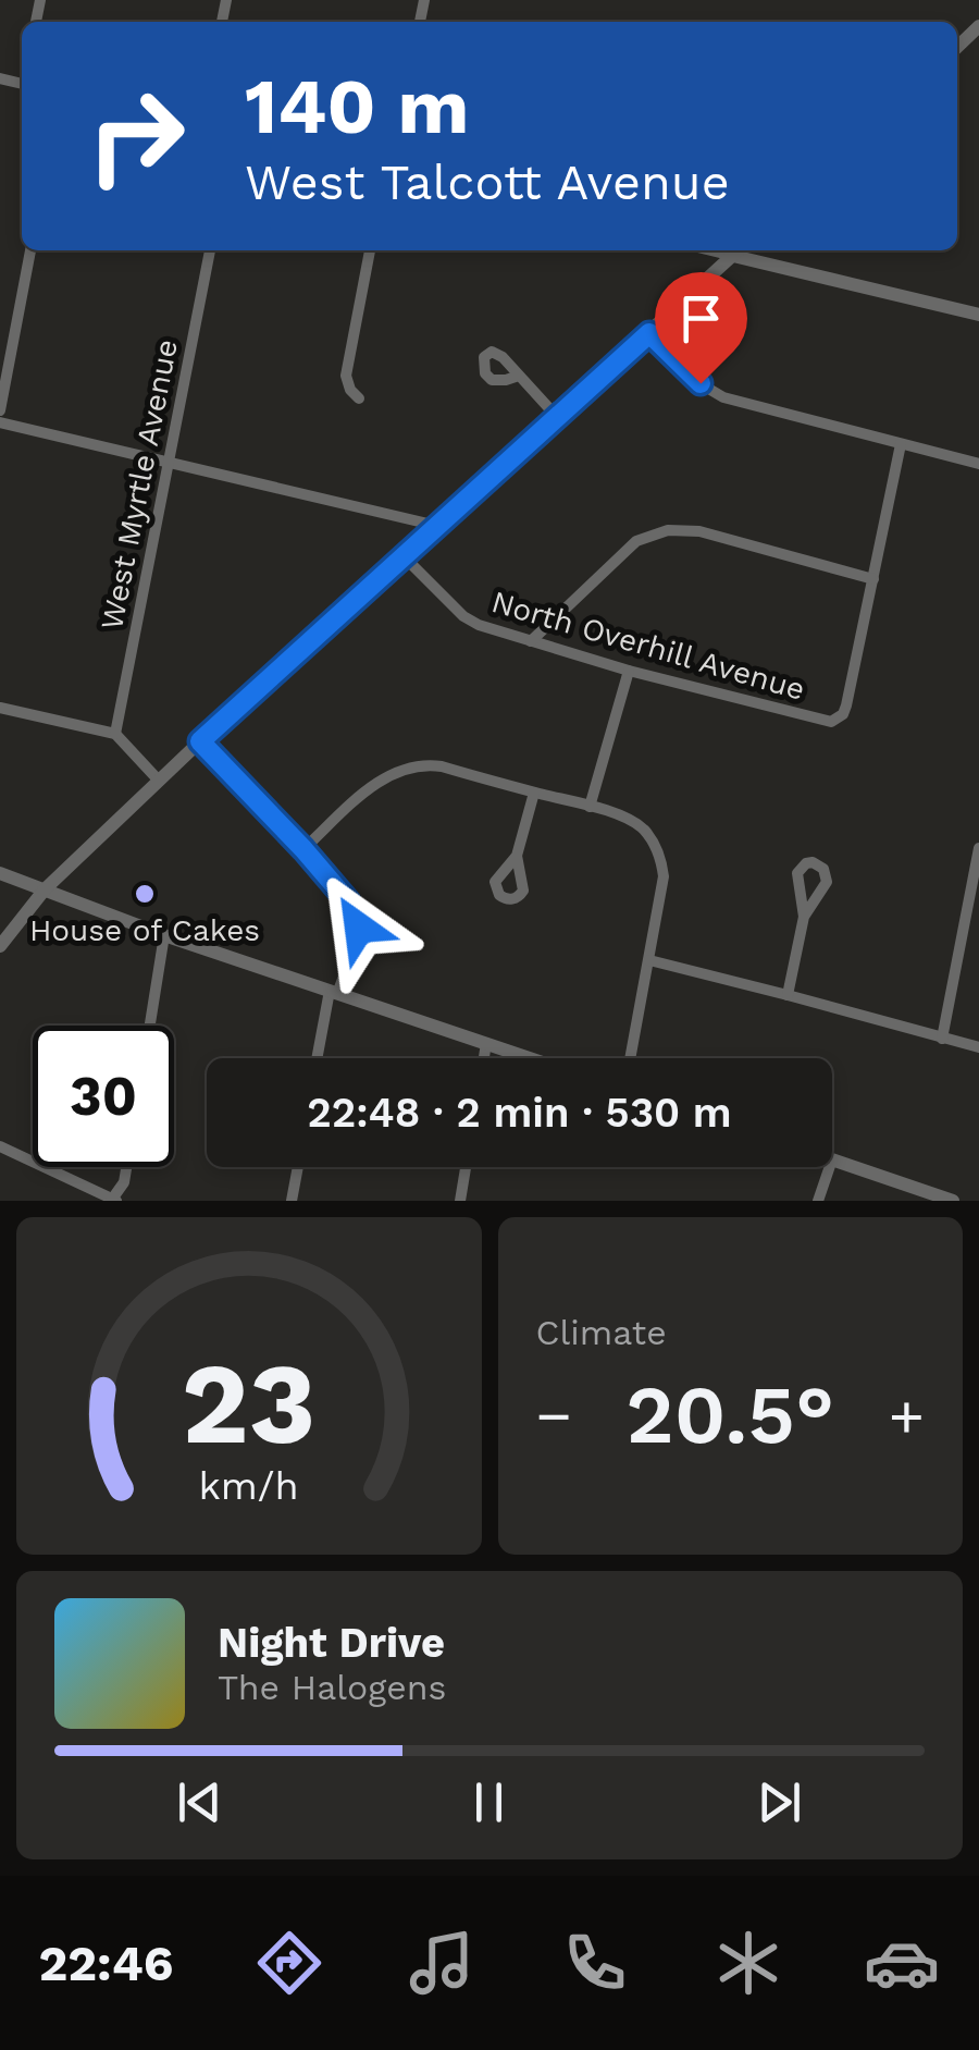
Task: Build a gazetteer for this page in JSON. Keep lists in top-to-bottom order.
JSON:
{
  "streets": {
    "street": ["West Myrtle Avenue", "North Overhill Avenue"]
  },
  "places": ["House of Cakes"],
  "page": {
    "turn": ["140 m", "West Talcott Avenue"],
    "limit": "30",
    "trip": "22:48 · 2 min · 530 m",
    "tile": "Climate",
    "heat": ["−", "20.5°", "+"],
    "song": ["Night Drive", "The Halogens"],
    "tabs": "22:46",
    "gauge": ["23", "km/h"]
  }
}
